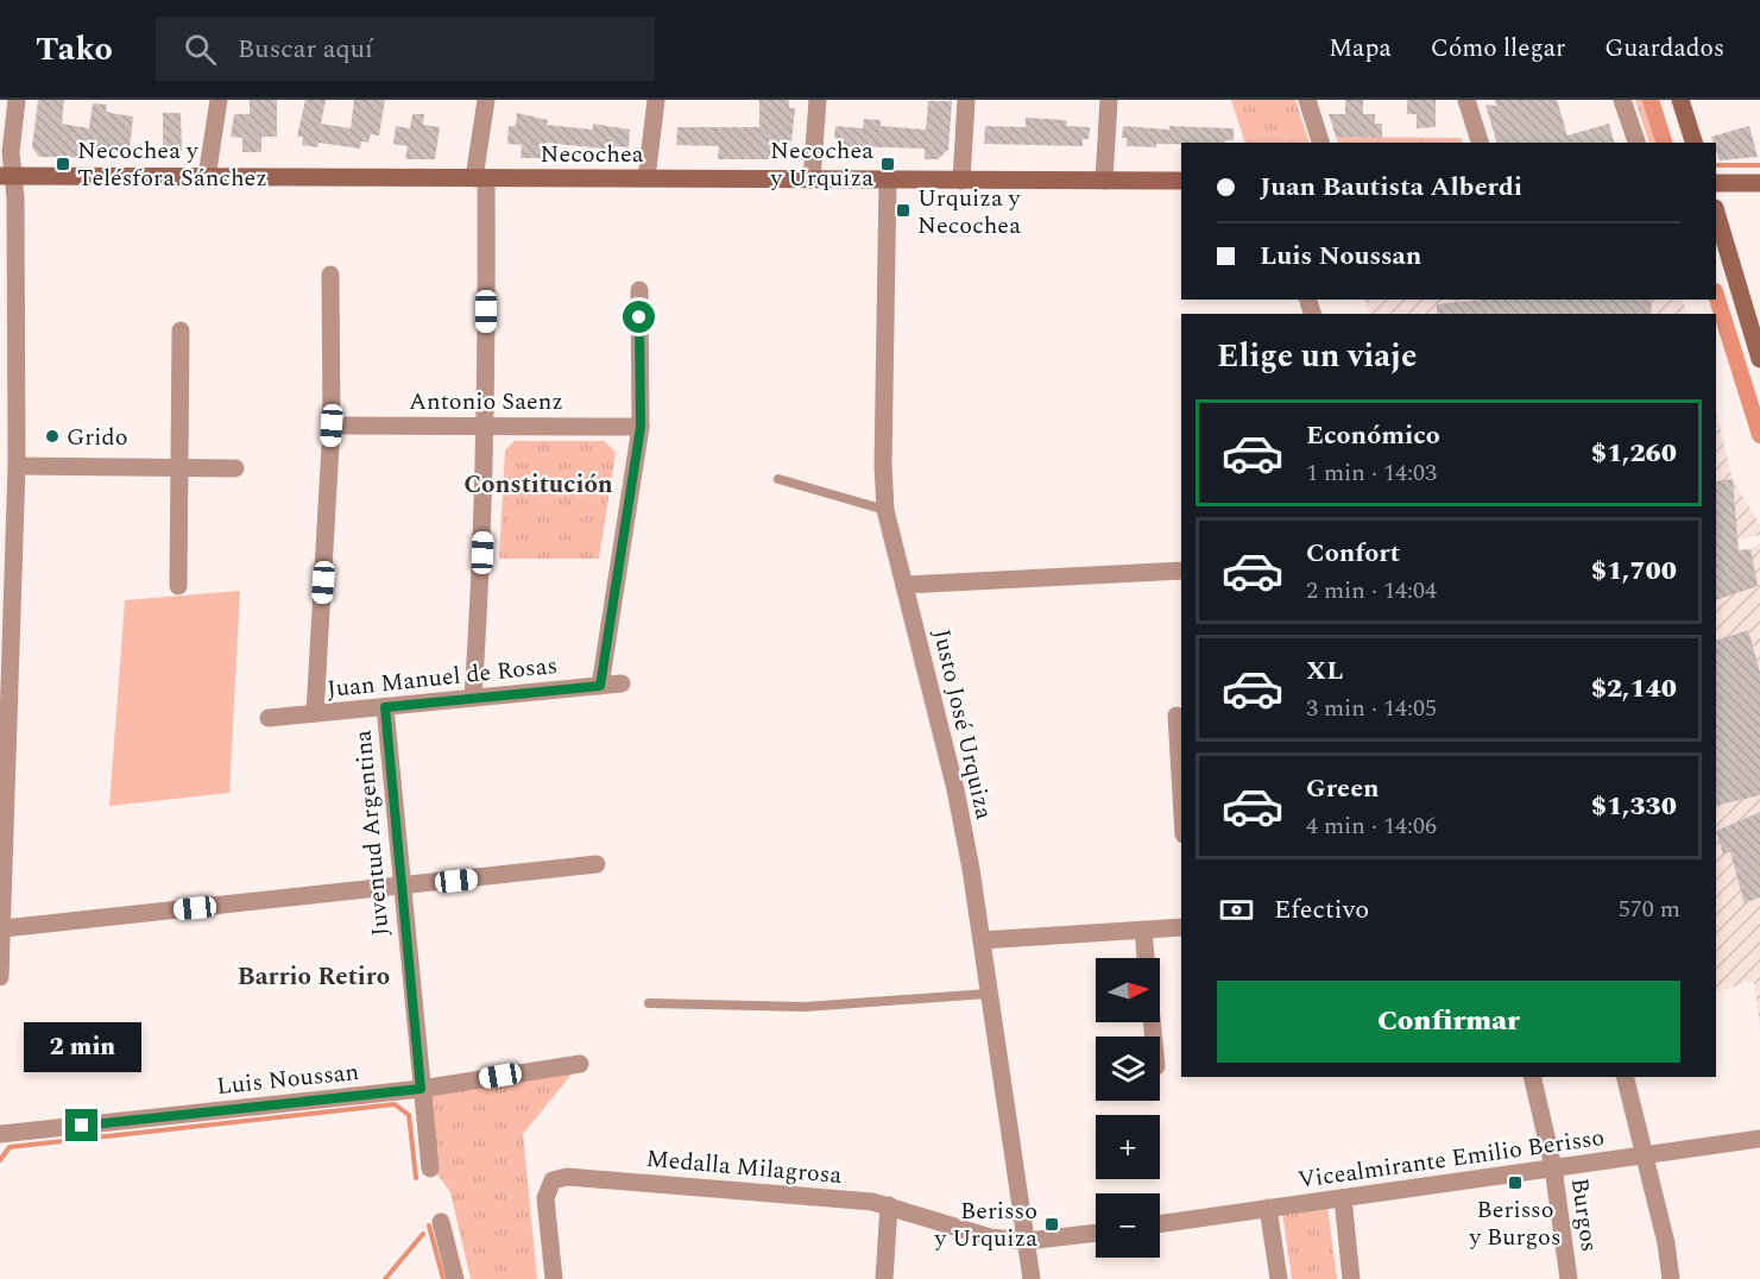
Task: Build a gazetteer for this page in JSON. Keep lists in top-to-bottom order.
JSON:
{
  "streets": {
    "main road": ["Necochea"],
    "street": [
      "Antonio Saenz",
      "Juan Manuel de Rosas",
      "Justo José Urquiza",
      "Juventud Argentina",
      "Luis Noussan",
      "Vicealmirante Emilio Berisso",
      "Medalla Milagrosa",
      "Burgos"
    ]
  },
  "crossings": [
    ["Necochea", "Justo José Urquiza"],
    ["Juan Manuel de Rosas", "Juventud Argentina"],
    ["Justo José Urquiza", "Medalla Milagrosa"],
    ["Juventud Argentina", "Luis Noussan"],
    ["Vicealmirante Emilio Berisso", "Burgos"]
  ],
  "districts": ["Constitución", "Barrio Retiro"],
  "places": {
    "transit": [
      "Necochea y Telésfora Sánchez",
      "Necochea y Urquiza",
      "Urquiza y Necochea",
      "Berisso y Burgos",
      "Berisso y Urquiza"
    ],
    "other": ["Grido"]
  },
  "north": "right",
  "page": {
    "header": "Tako",
    "search": "Buscar aquí",
    "nav": ["Mapa", "Cómo llegar", "Guardados"],
    "banner": ["Juan Bautista Alberdi", "Luis Noussan"],
    "heading": "Elige un viaje",
    "list": [
      {
        "name": "Económico",
        "note": "1 min · 14:03",
        "value": "$1,260"
      },
      {
        "name": "Confort",
        "note": "2 min · 14:04",
        "value": "$1,700"
      },
      {
        "name": "XL",
        "note": "3 min · 14:05",
        "value": "$2,140"
      },
      {
        "name": "Green",
        "note": "4 min · 14:06",
        "value": "$1,330"
      }
    ],
    "pay": ["Efectivo", "570 m"],
    "map_buttons": ["+", "−"],
    "buttons": "Confirmar",
    "bubble": "2 min"
  }
}
